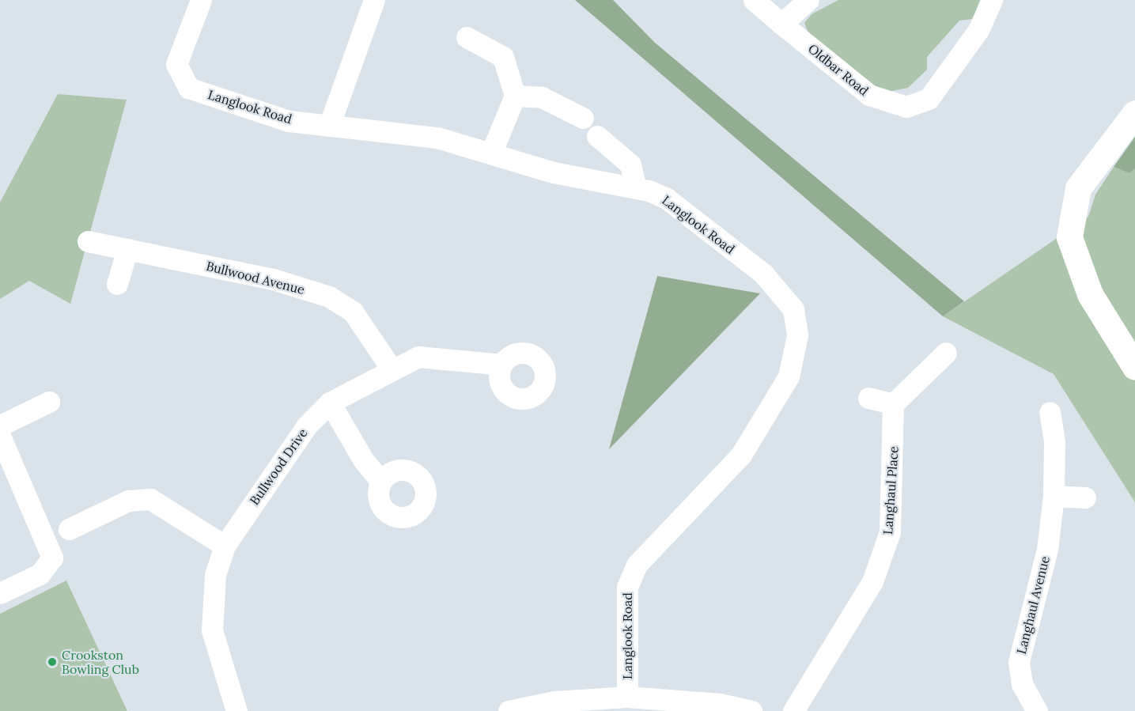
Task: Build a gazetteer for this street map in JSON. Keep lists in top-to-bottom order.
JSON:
{
  "streets": {
    "street": [
      "Oldbar Road",
      "Langlook Road",
      "Bullwood Avenue",
      "Bullwood Drive",
      "Langhaul Place",
      "Langhaul Avenue"
    ]
  },
  "crossings": [
    ["Bullwood Avenue", "Bullwood Drive"]
  ],
  "places": ["Crookston Bowling Club"]
}
